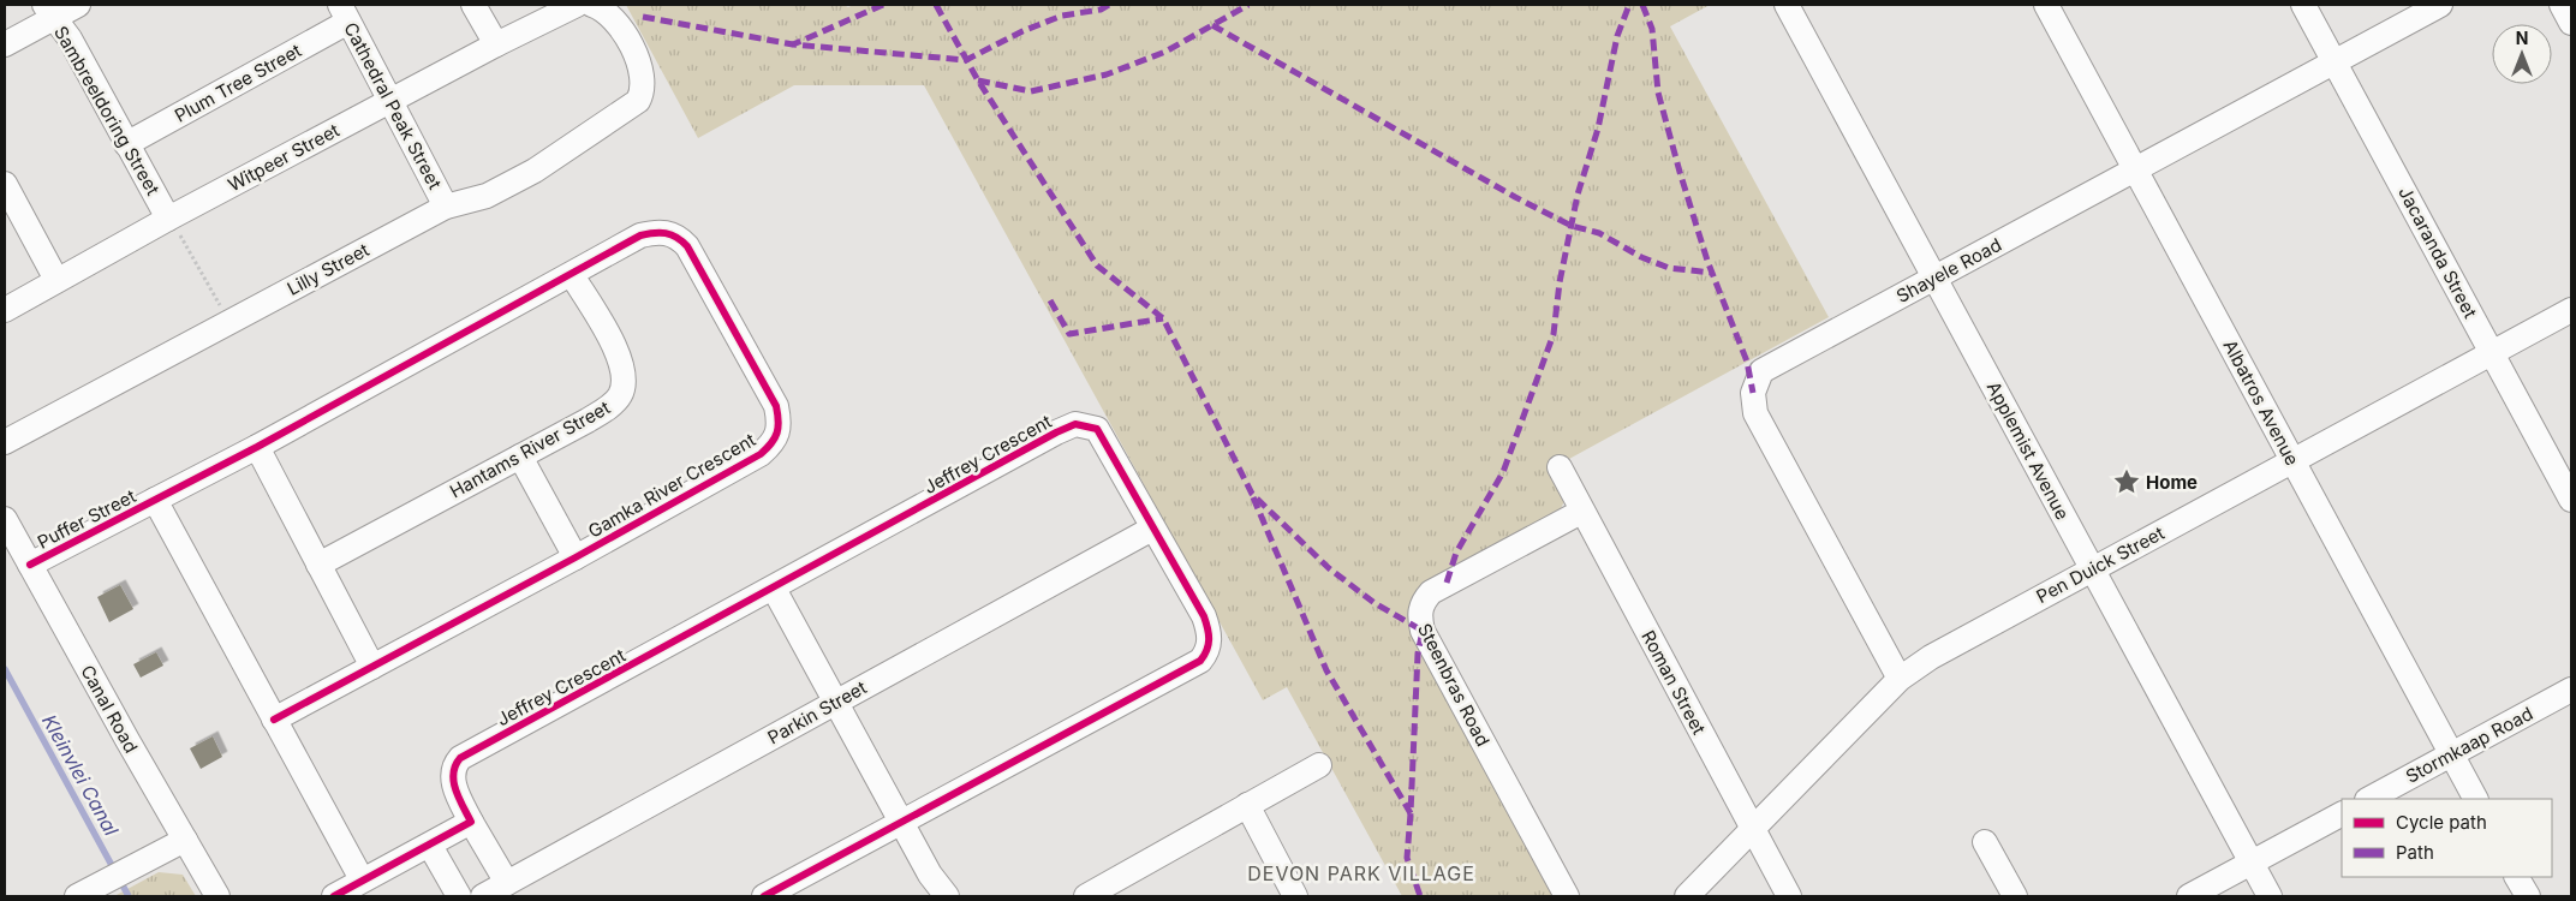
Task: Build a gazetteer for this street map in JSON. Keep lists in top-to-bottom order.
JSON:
{
  "streets": {
    "street": [
      "Plum Tree Street",
      "Cathedral Peak Street",
      "Sambreeldoring Street",
      "Witpeer Street",
      "Jacaranda Street",
      "Lilly Street",
      "Shayele Road",
      "Albatros Avenue",
      "Hantams River Street",
      "Applemist Avenue",
      "Jeffrey Crescent",
      "Gamka River Crescent",
      "Puffer Street",
      "Pen Duick Street",
      "Roman Street",
      "Steenbras Road",
      "Canal Road",
      "Parkin Street",
      "Stormkaap Road"
    ]
  },
  "crossings": [
    ["Plum Tree Street", "Cathedral Peak Street"],
    ["Plum Tree Street", "Sambreeldoring Street"],
    ["Cathedral Peak Street", "Witpeer Street"],
    ["Cathedral Peak Street", "Lilly Street"],
    ["Sambreeldoring Street", "Witpeer Street"],
    ["Jacaranda Street", "Shayele Road"],
    ["Jacaranda Street", "Pen Duick Street"],
    ["Shayele Road", "Albatros Avenue"],
    ["Shayele Road", "Applemist Avenue"],
    ["Shayele Road", "Pen Duick Street"],
    ["Albatros Avenue", "Pen Duick Street"],
    ["Albatros Avenue", "Stormkaap Road"],
    ["Hantams River Street", "Gamka River Crescent"],
    ["Applemist Avenue", "Pen Duick Street"],
    ["Jeffrey Crescent", "Parkin Street"],
    ["Gamka River Crescent", "Puffer Street"],
    ["Puffer Street", "Canal Road"],
    ["Pen Duick Street", "Roman Street"],
    ["Roman Street", "Steenbras Road"]
  ],
  "districts": ["DEVON PARK VILLAGE"],
  "water": ["Kleinvlei Canal"],
  "places": {
    "place": ["Home"]
  },
  "legend": ["Cycle path", "Path"],
  "north": "top"
}
